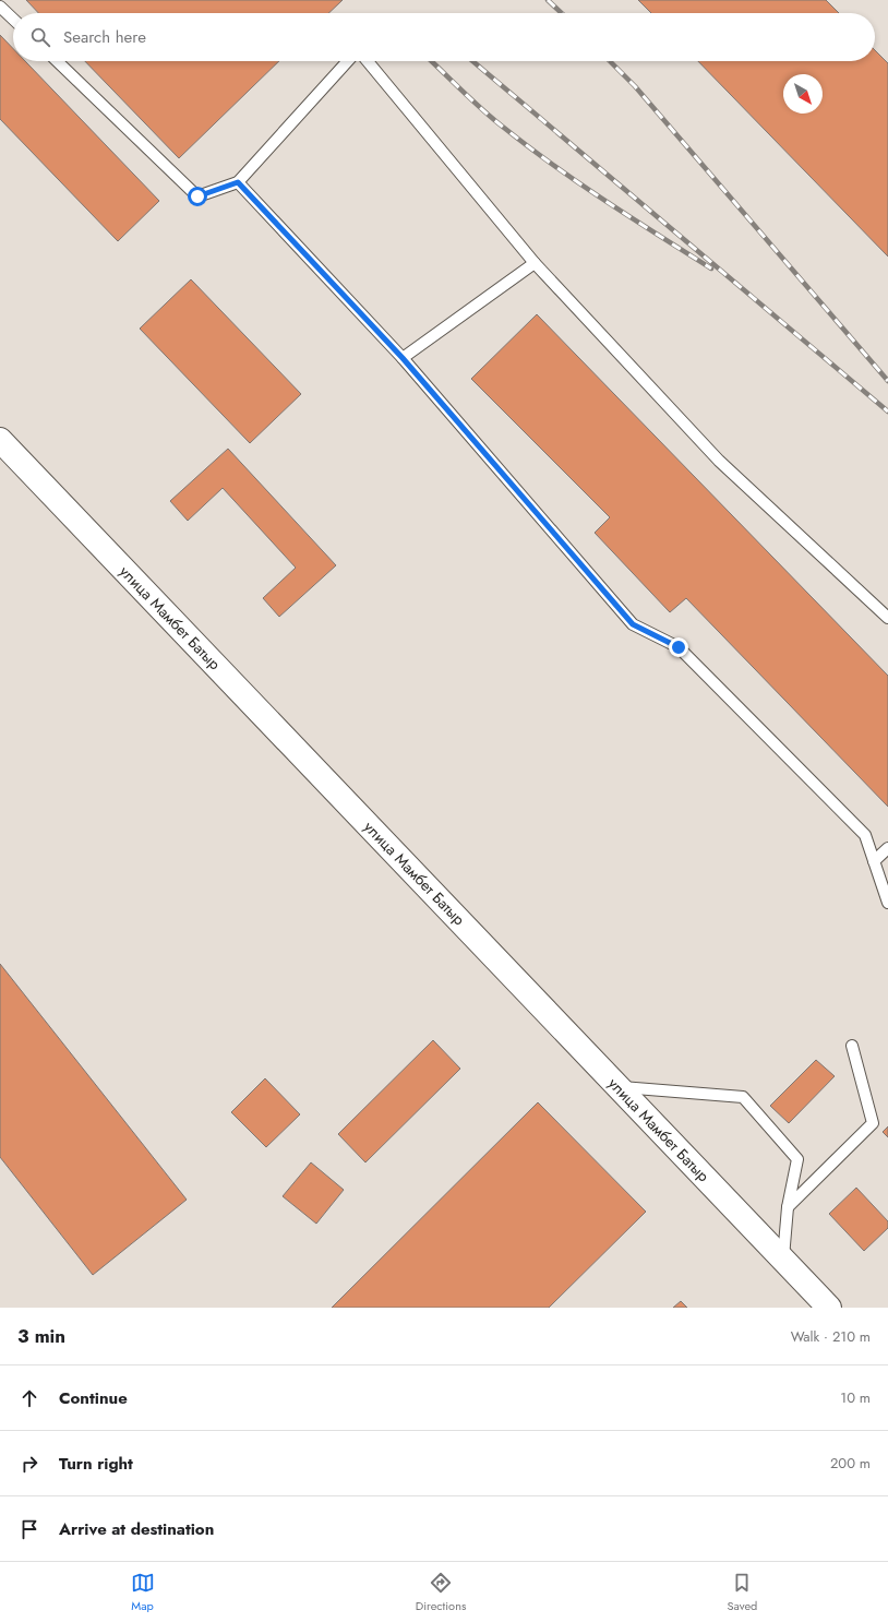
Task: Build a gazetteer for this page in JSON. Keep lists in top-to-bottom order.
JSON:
{
  "streets": {
    "main road": ["улица Мамбет Батыр"]
  },
  "north": "bottom right",
  "page": {
    "search": "Search here",
    "heading": ["3 min", "Walk · 210 m"],
    "list": [
      ["Continue", "10 m"],
      ["Turn right", "200 m"],
      "Arrive at destination"
    ],
    "nav": ["Map", "Directions", "Saved"]
  }
}
